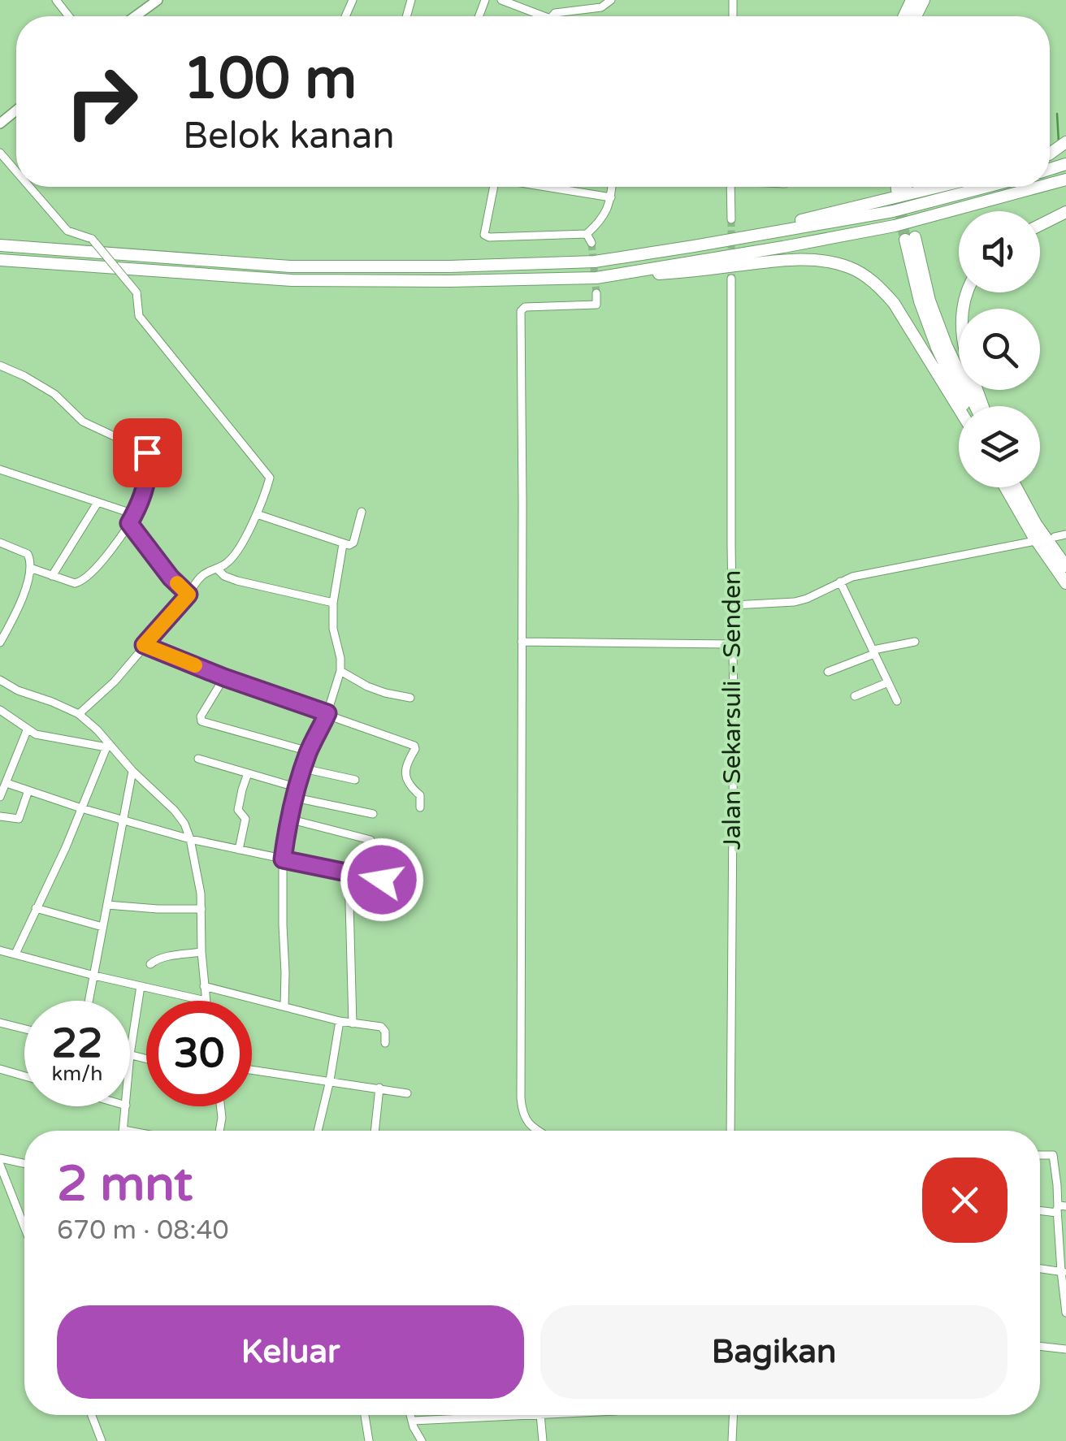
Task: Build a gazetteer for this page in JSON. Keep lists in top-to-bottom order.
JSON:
{
  "streets": {
    "street": ["Jalan Sekarsuli - Senden"]
  },
  "page": {
    "turn": ["100 m", "Belok kanan"],
    "speed": "22 km/h",
    "limit": "30",
    "heading": ["2 mnt", "670 m · 08:40"],
    "buttons": ["Keluar", "Bagikan"]
  }
}
